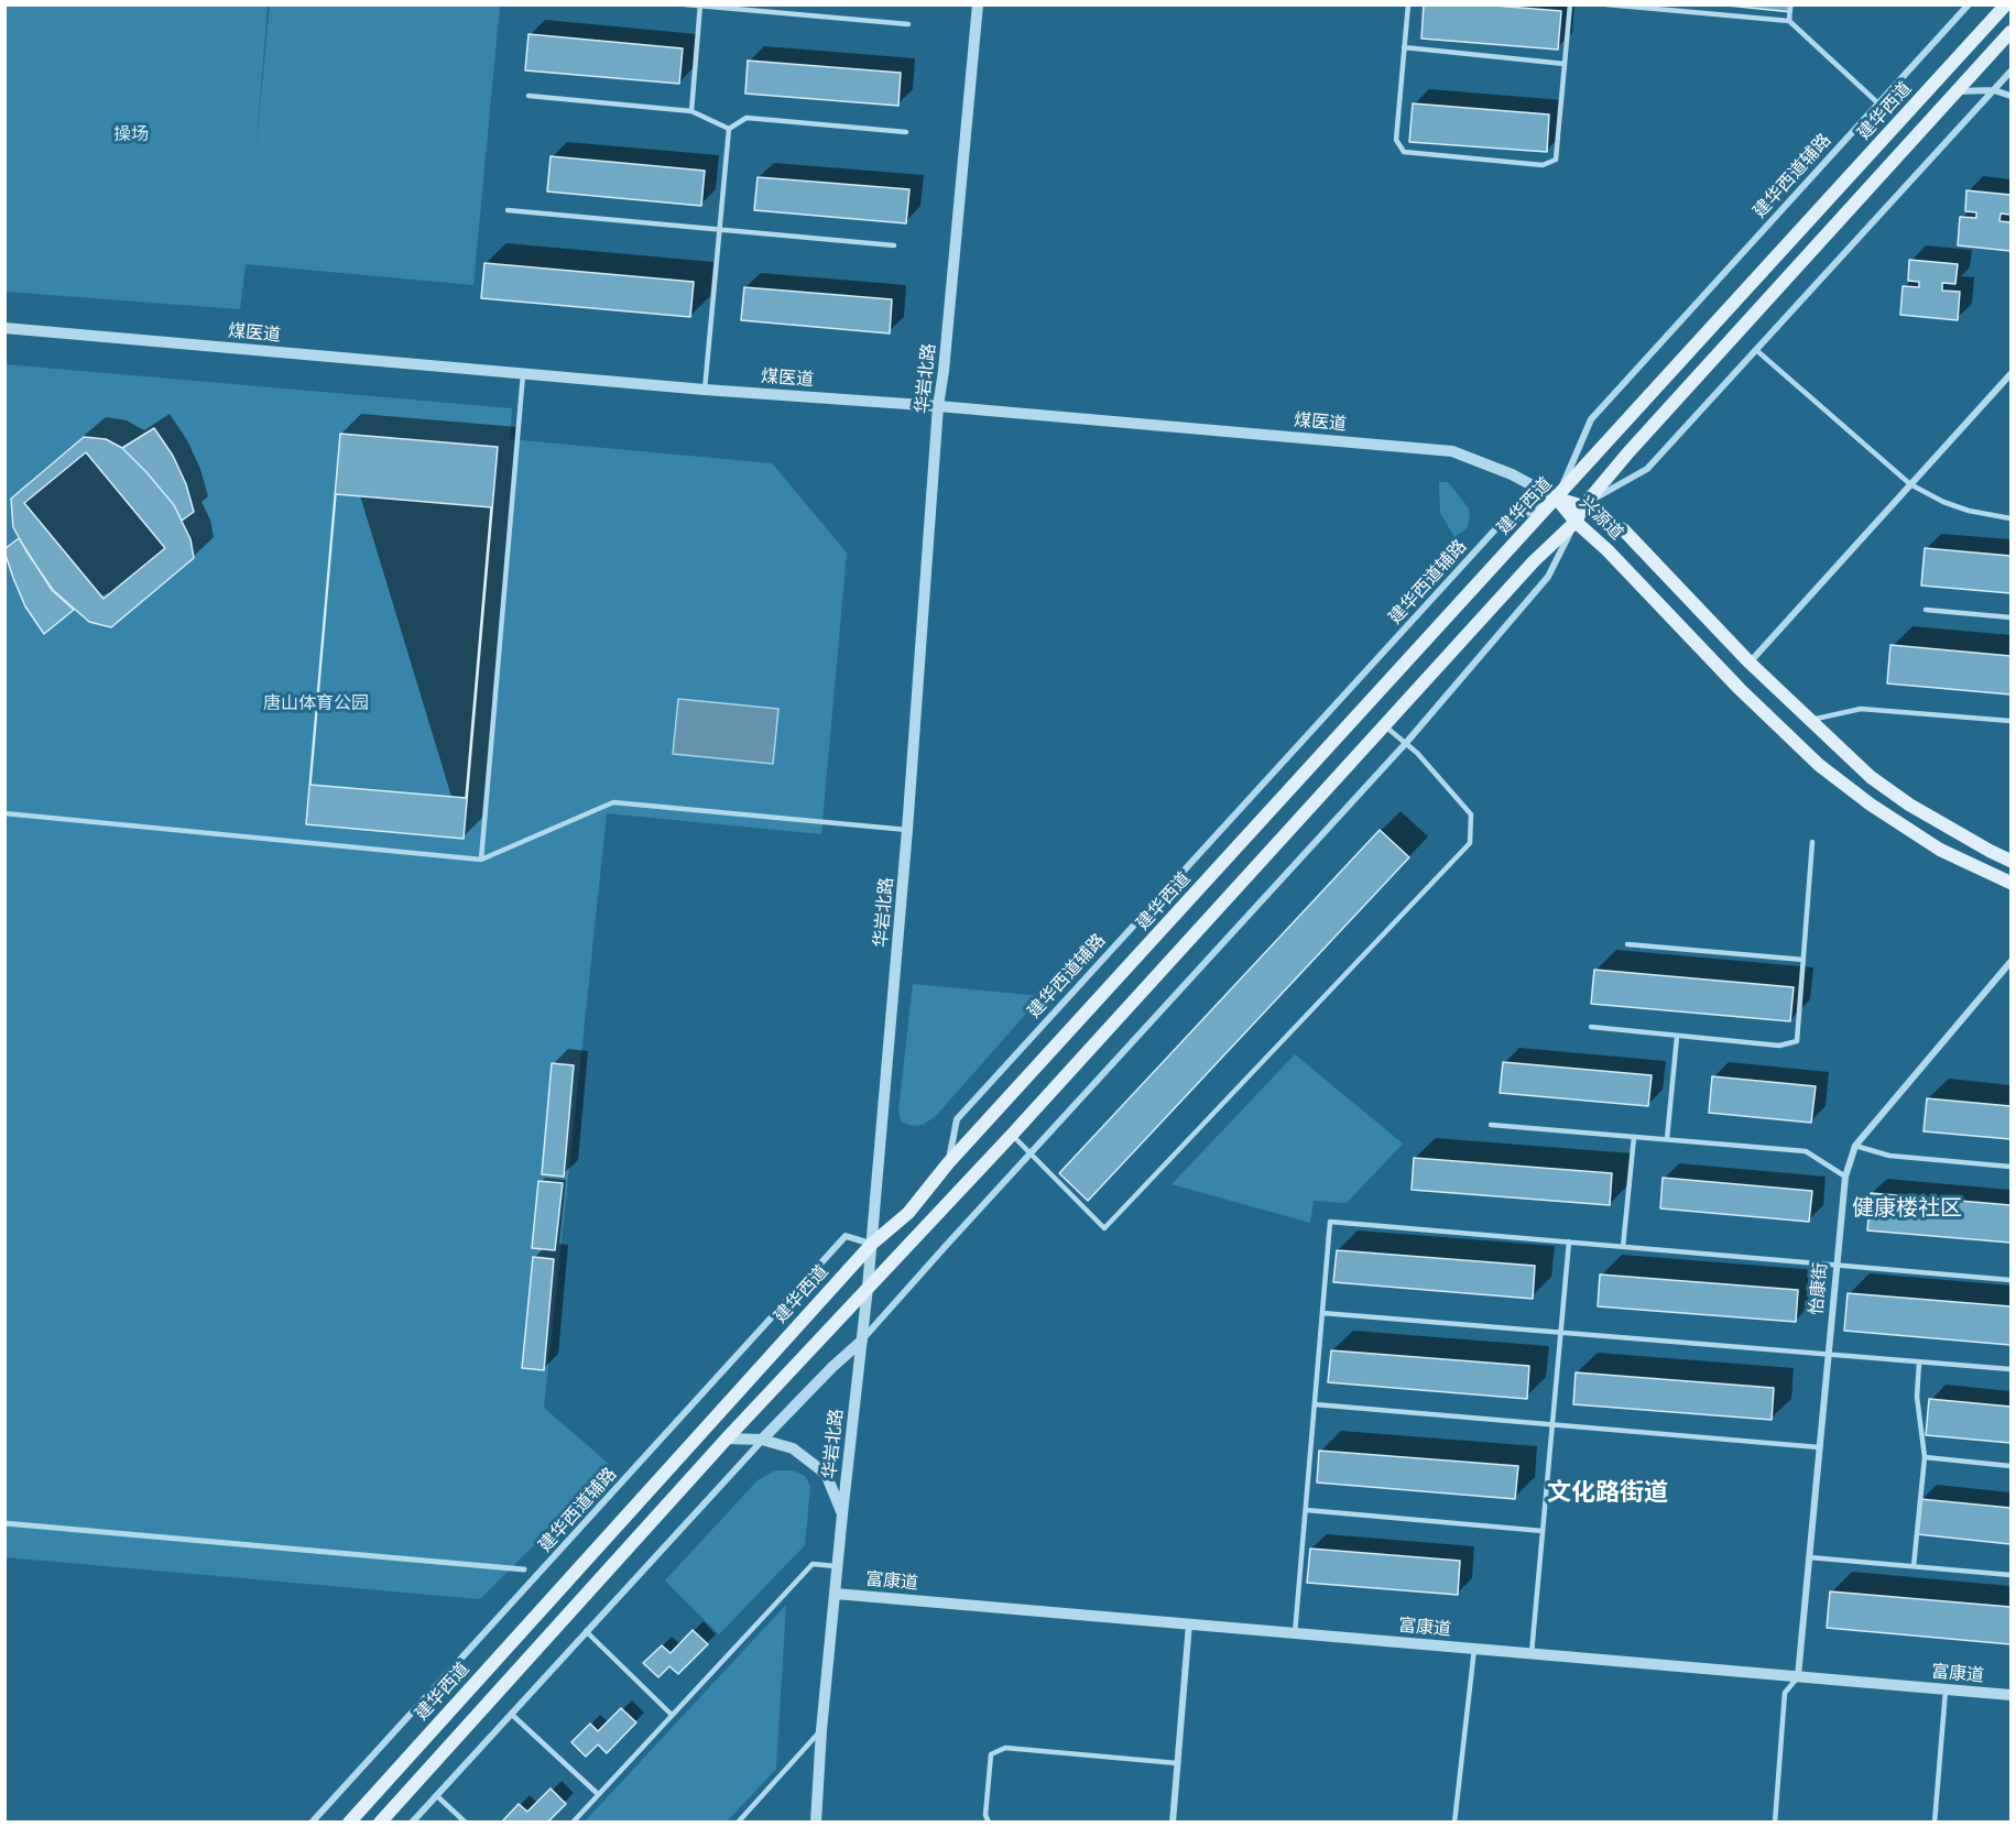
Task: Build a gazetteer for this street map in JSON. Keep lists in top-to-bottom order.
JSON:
{
  "streets": {
    "main road": ["建华西道", "兴源道"],
    "street": [
      "建华西道辅路",
      "煤医道",
      "华岩北路",
      "怡康街",
      "富康道"
    ]
  },
  "crossings": [
    ["建华西道", "建华西道辅路"],
    ["建华西道", "煤医道"],
    ["建华西道", "华岩北路"],
    ["建华西道", "兴源道"],
    ["建华西道辅路", "煤医道"],
    ["建华西道辅路", "华岩北路"],
    ["建华西道辅路", "兴源道"],
    ["煤医道", "华岩北路"],
    ["煤医道", "兴源道"],
    ["华岩北路", "富康道"],
    ["怡康街", "富康道"]
  ],
  "districts": ["健康楼社区", "文化路街道"],
  "parks": ["操场", "唐山体育公园"]
}
